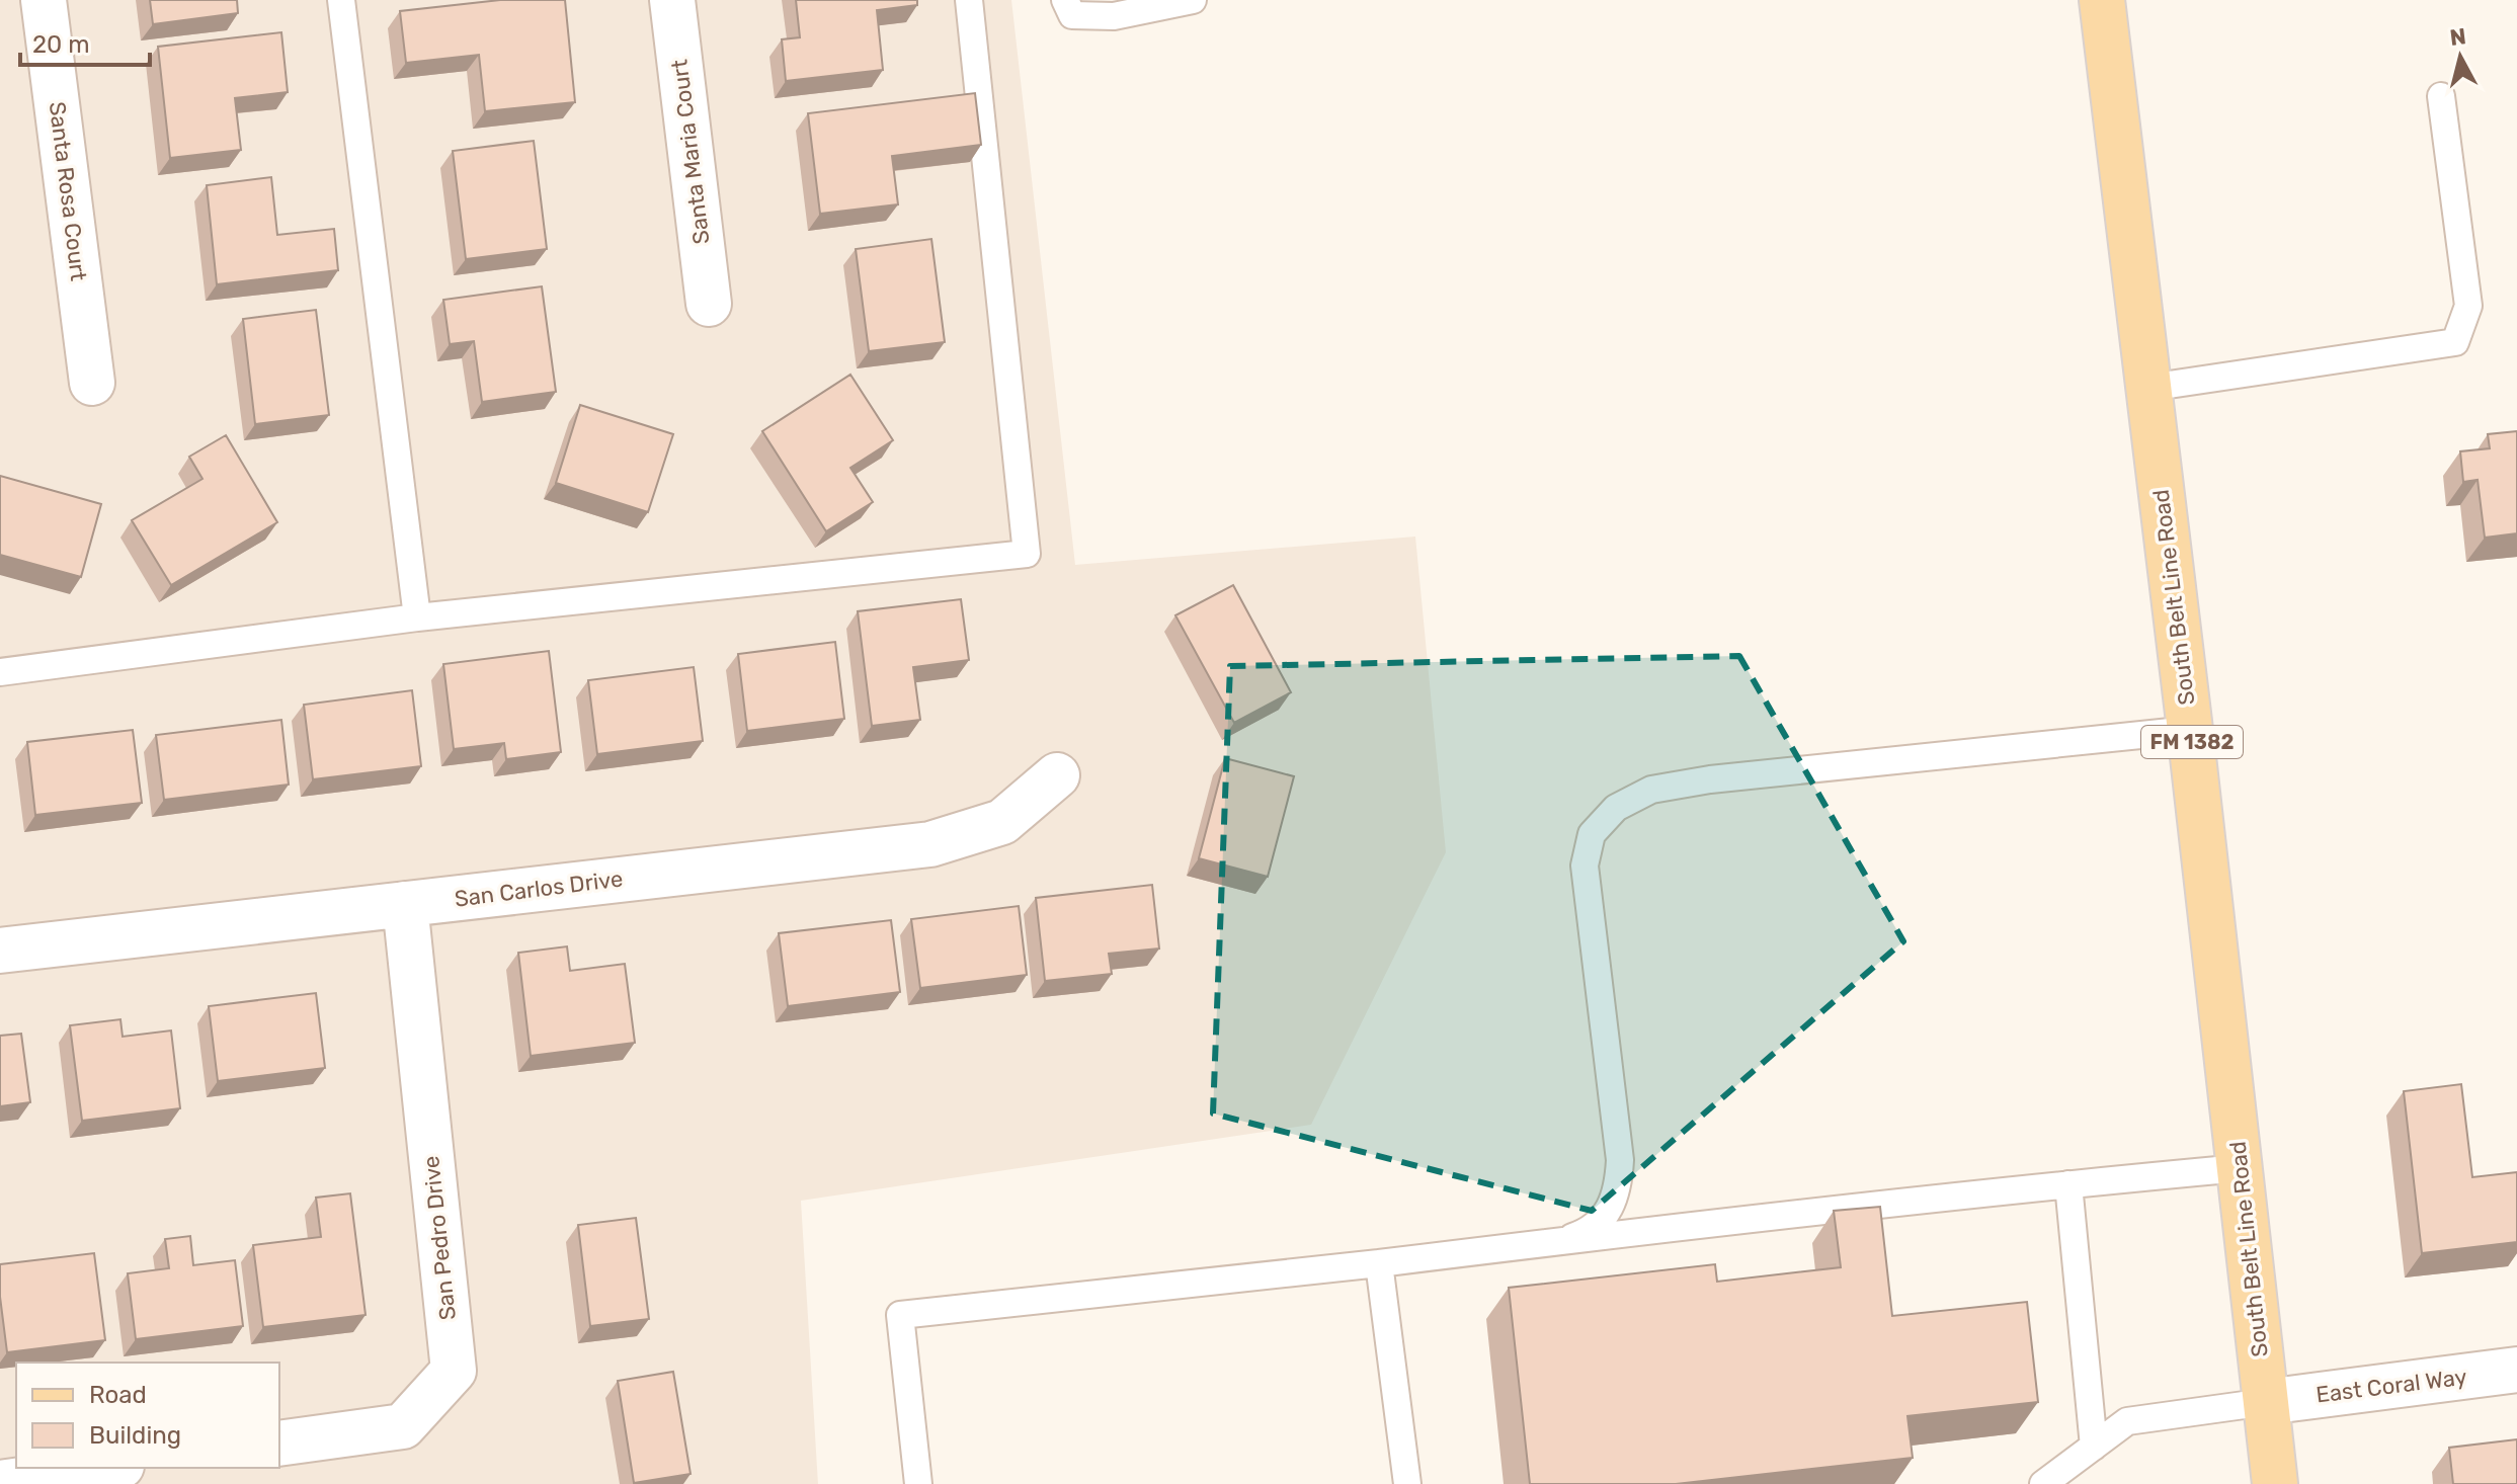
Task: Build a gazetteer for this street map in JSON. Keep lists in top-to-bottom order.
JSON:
{
  "streets": {
    "main road": ["South Belt Line Road", "FM 1382"],
    "street": [
      "Santa Maria Court",
      "Santa Rosa Court",
      "San Carlos Drive",
      "San Pedro Drive",
      "East Coral Way"
    ]
  },
  "crossings": [
    ["South Belt Line Road", "East Coral Way"],
    ["San Carlos Drive", "San Pedro Drive"]
  ],
  "legend": ["Road", "Building"],
  "scale_bar": "20 m",
  "north": "top"
}
